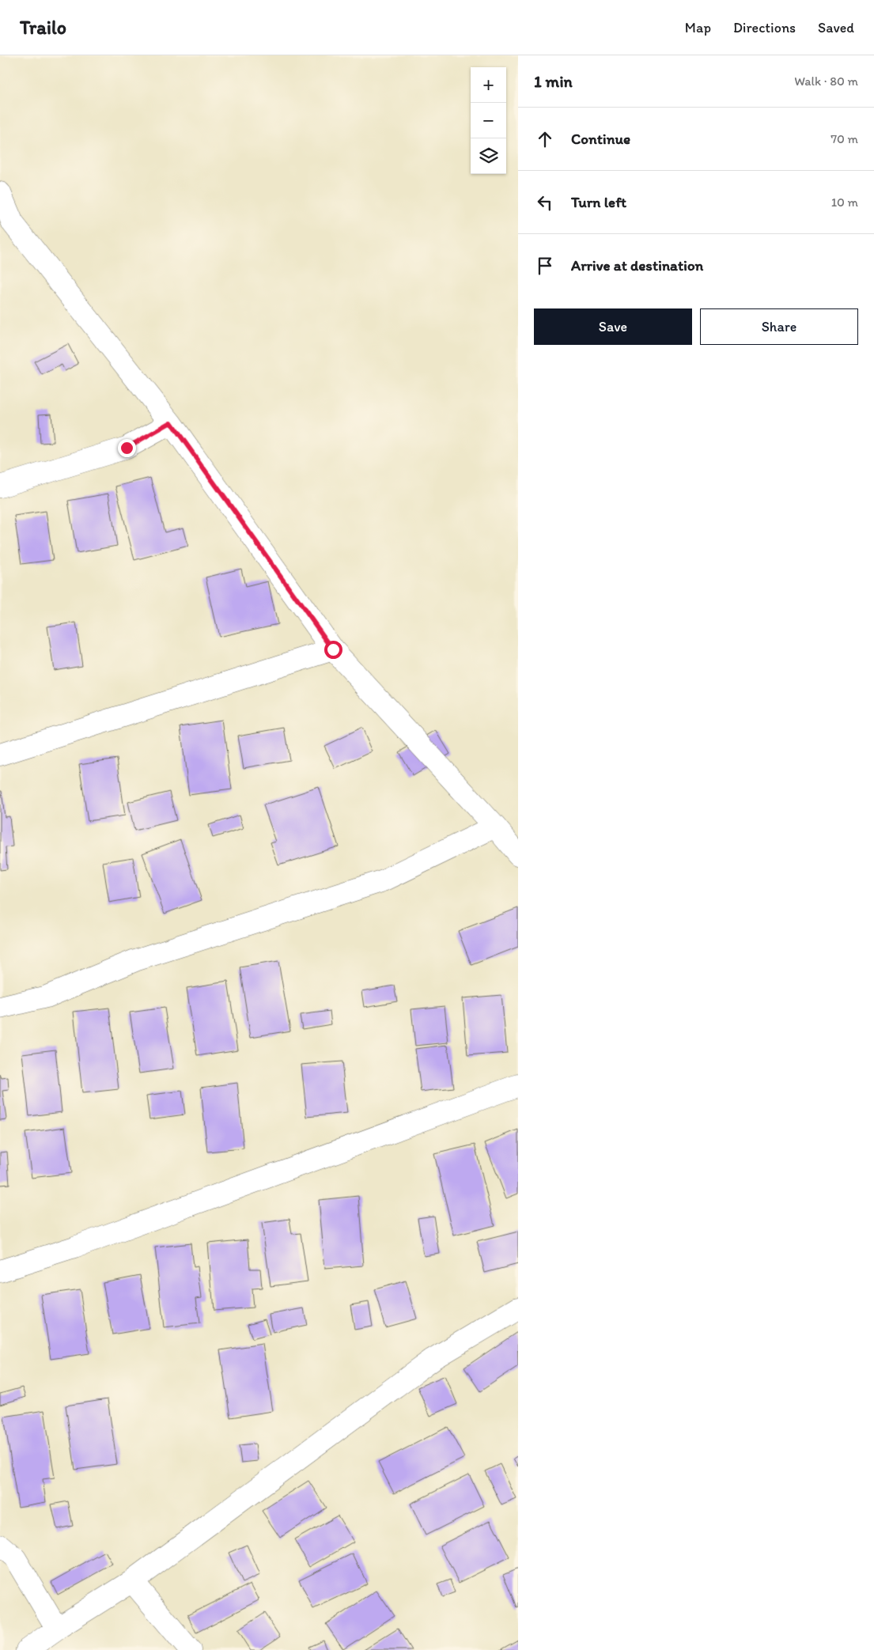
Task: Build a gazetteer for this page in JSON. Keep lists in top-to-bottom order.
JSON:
{
  "page": {
    "header": "Trailo",
    "nav": ["Map", "Directions", "Saved"],
    "heading": ["1 min", "Walk · 80 m"],
    "map_buttons": ["+", "−"],
    "list": [
      ["Continue", "70 m"],
      ["Turn left", "10 m"],
      "Arrive at destination"
    ],
    "buttons": ["Save", "Share"]
  }
}
